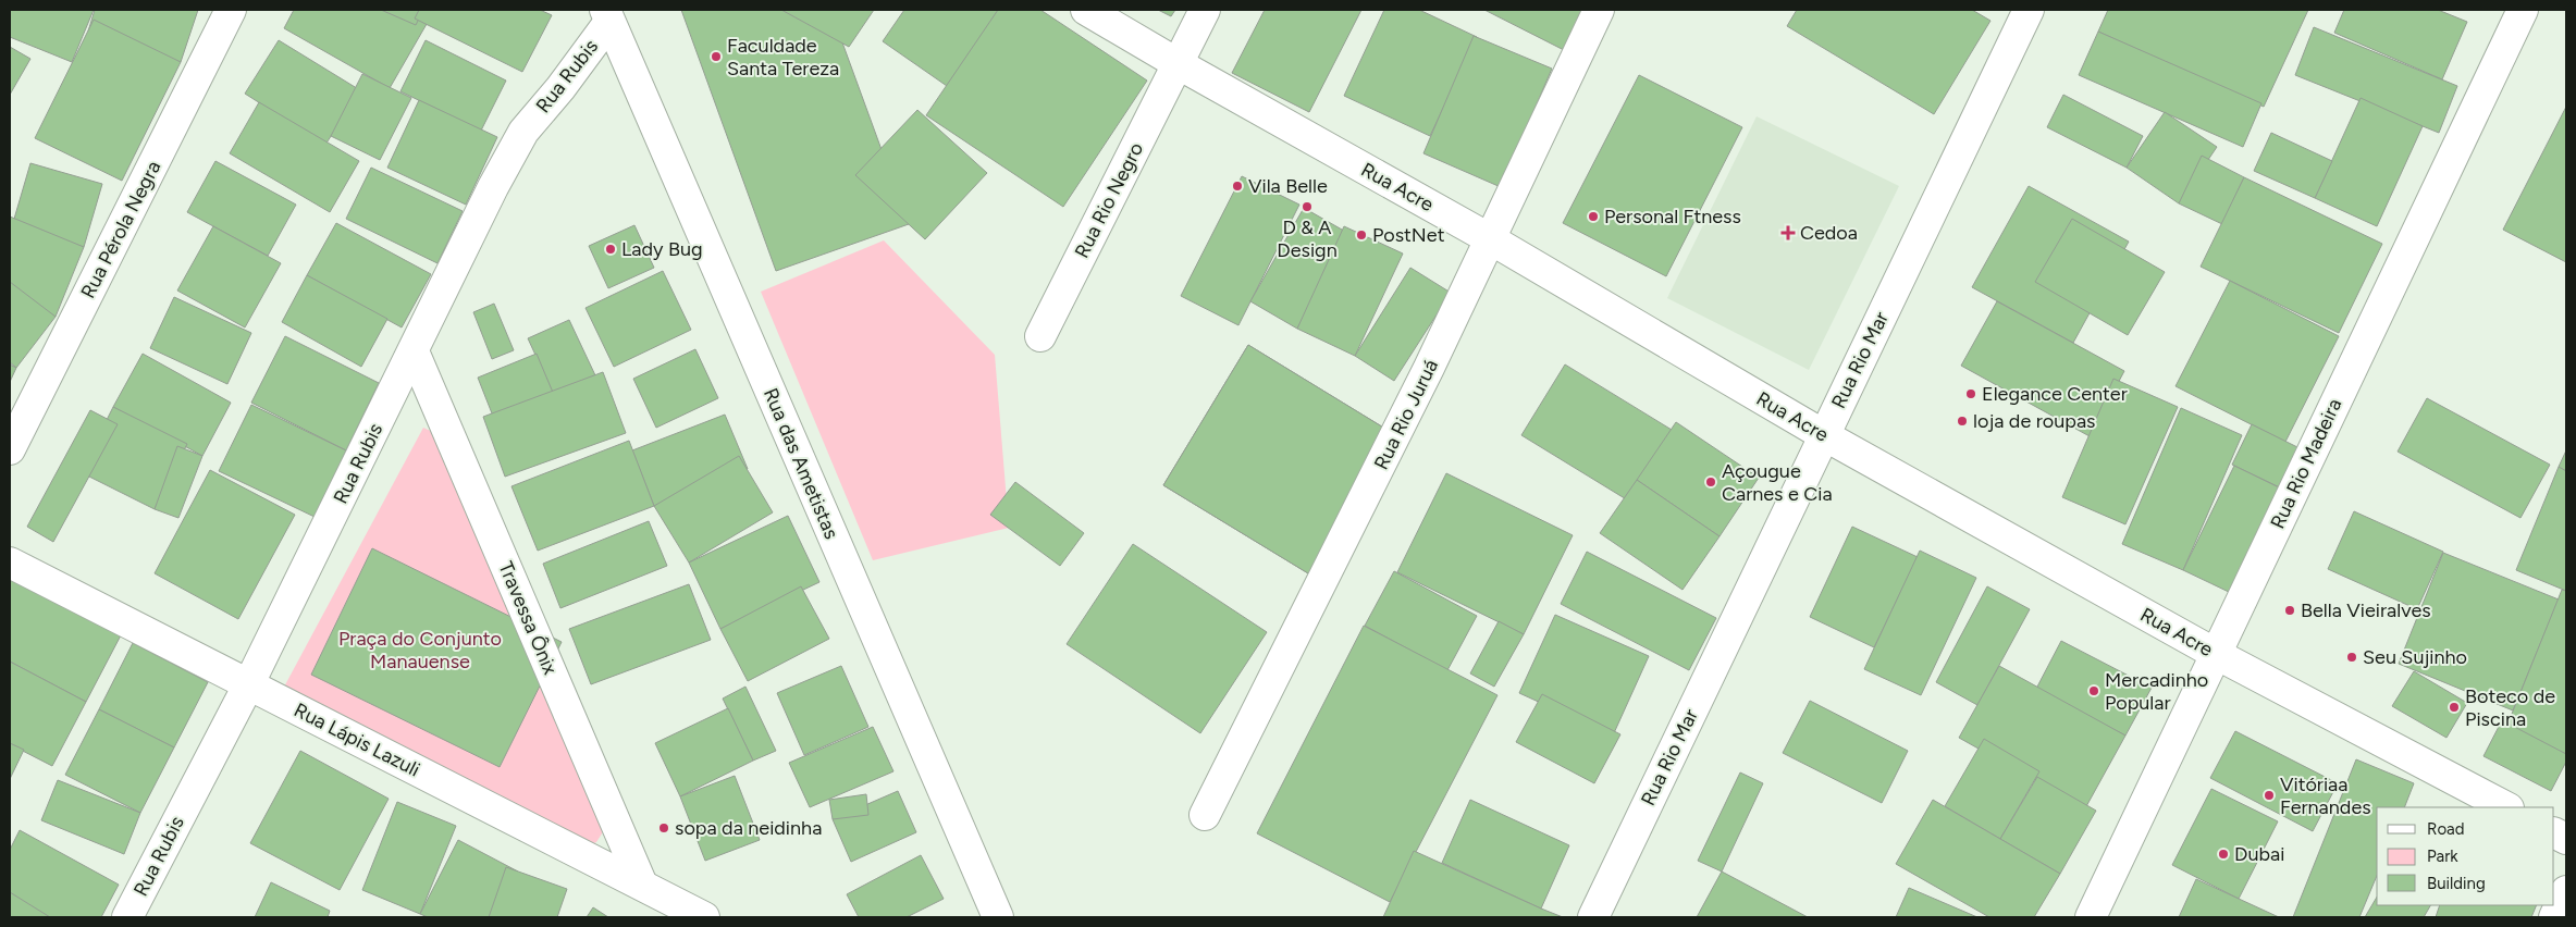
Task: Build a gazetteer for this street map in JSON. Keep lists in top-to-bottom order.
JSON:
{
  "streets": {
    "street": [
      "Rua Rubis",
      "Rua Acre",
      "Rua Rio Negro",
      "Rua Pérola Negra",
      "Rua Rio Mar",
      "Rua Rio Juruá",
      "Rua das Ametistas",
      "Rua Rio Madeira",
      "Travessa Ônix",
      "Rua Lápis Lazuli"
    ]
  },
  "crossings": [
    ["Rua Rubis", "Rua das Ametistas"],
    ["Rua Rubis", "Travessa Ônix"],
    ["Rua Rubis", "Rua Lápis Lazuli"],
    ["Rua Acre", "Rua Rio Negro"],
    ["Rua Acre", "Rua Rio Mar"],
    ["Rua Acre", "Rua Rio Juruá"],
    ["Rua Acre", "Rua Rio Madeira"],
    ["Travessa Ônix", "Rua Lápis Lazuli"]
  ],
  "parks": ["Praça do Conjunto Manauense"],
  "places": {
    "other": [
      "Faculdade Santa Tereza",
      "Vila Belle",
      "D & A Design",
      "Personal Ftness",
      "PostNet",
      "Lady Bug",
      "Elegance Center",
      "loja de roupas",
      "Açougue Carnes e Cia",
      "Bella Vieiralves",
      "Seu Sujinho",
      "Mercadinho Popular",
      "Boteco de Piscina",
      "Vitóriaa Fernandes",
      "sopa da neidinha",
      "Dubai"
    ],
    "health": ["Cedoa"]
  },
  "legend": ["Road", "Park", "Building"]
}
